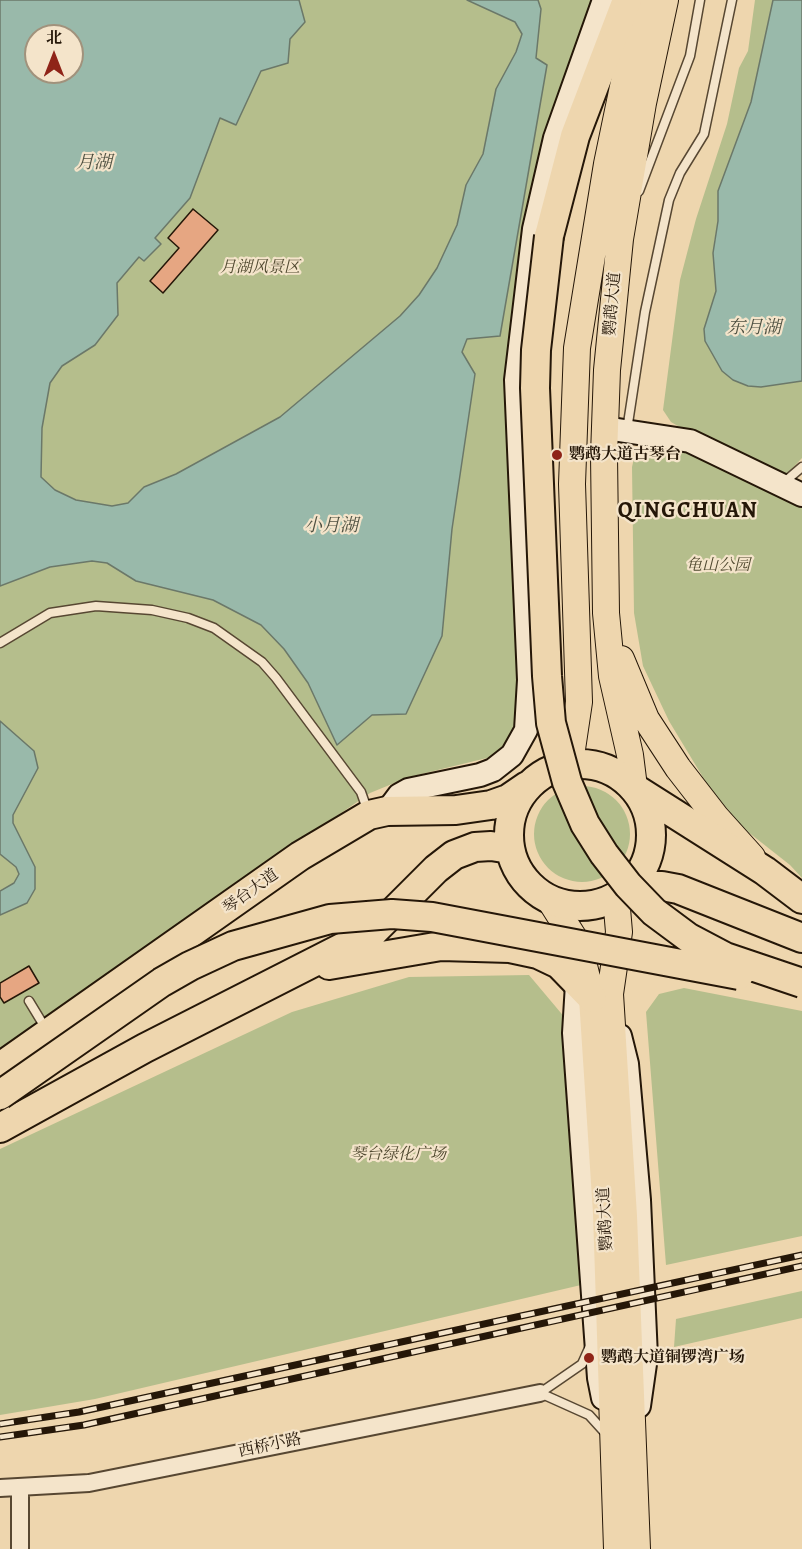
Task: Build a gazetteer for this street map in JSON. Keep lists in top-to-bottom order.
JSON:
{
  "streets": {
    "highway": ["琴台大道"],
    "main road": ["鹦鹉大道"],
    "street": ["西桥小路"]
  },
  "crossings": [
    ["鹦鹉大道", "琴台大道"]
  ],
  "districts": ["QINGCHUAN"],
  "water": ["月湖", "东月湖", "小月湖"],
  "parks": ["月湖风景区", "龟山公园", "琴台绿化广场"],
  "places": ["鹦鹉大道古琴台", "鹦鹉大道铜锣湾广场"],
  "north": "top"
}
